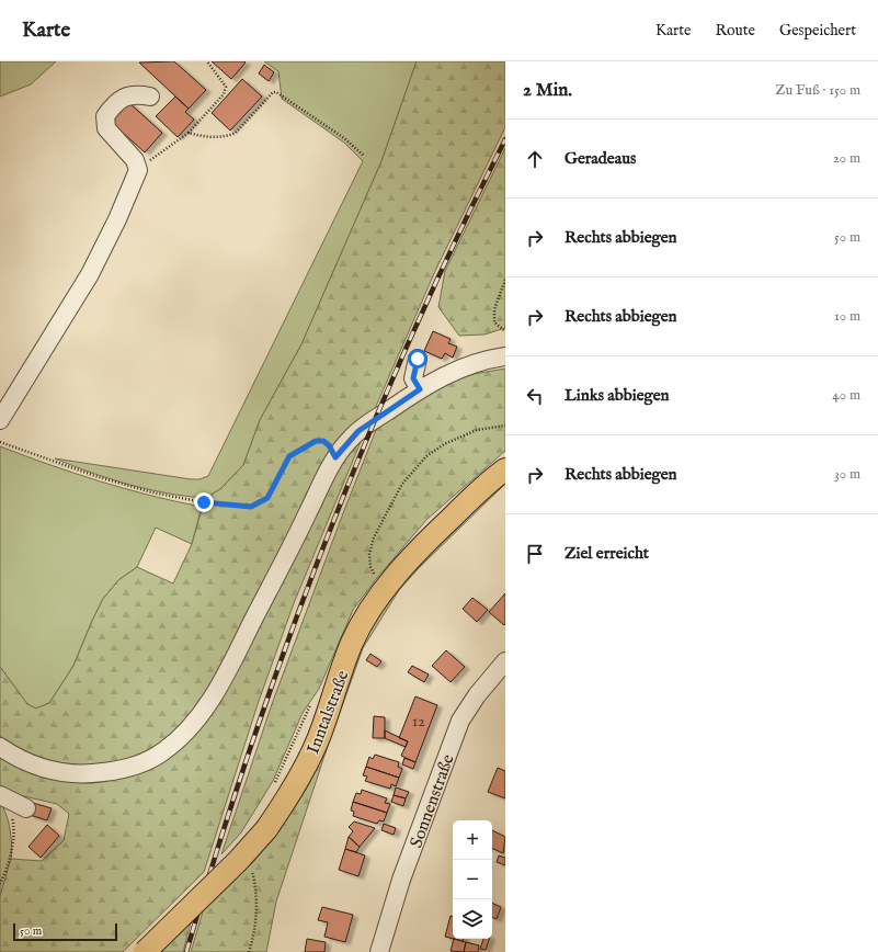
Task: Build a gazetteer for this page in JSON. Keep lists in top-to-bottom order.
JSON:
{
  "streets": {
    "main road": ["Inntalstraße"],
    "street": ["Sonnenstraße"]
  },
  "house_numbers": ["12"],
  "scale_bar": "50 m",
  "page": {
    "header": "Karte",
    "nav": ["Karte", "Route", "Gespeichert"],
    "heading": ["2 Min.", "Zu Fuß · 150 m"],
    "list": [
      ["Geradeaus", "20 m"],
      ["Rechts abbiegen", "50 m"],
      ["Rechts abbiegen", "10 m"],
      ["Links abbiegen", "40 m"],
      ["Rechts abbiegen", "30 m"],
      "Ziel erreicht"
    ],
    "map_buttons": ["+", "−"],
    "scale": "50 m"
  }
}
